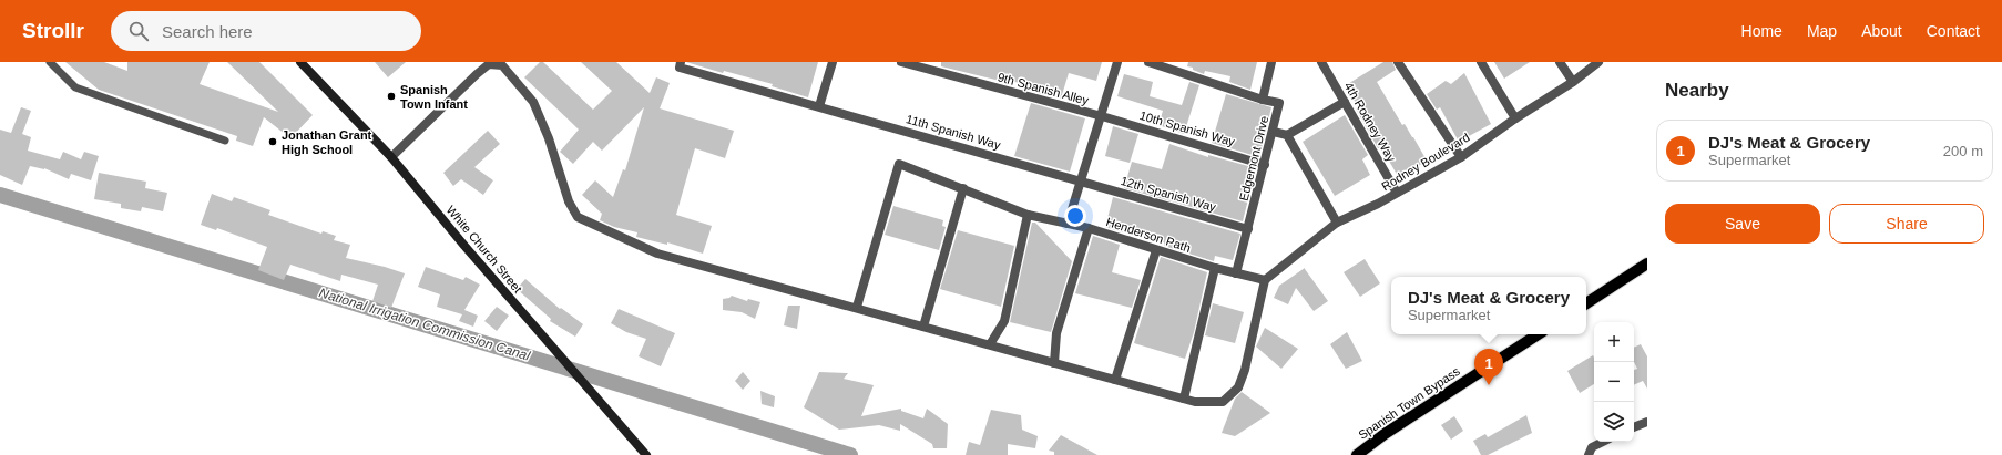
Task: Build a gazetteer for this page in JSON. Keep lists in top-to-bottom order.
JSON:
{
  "streets": {
    "main road": ["Spanish Town Bypass"],
    "street": [
      "9th Spanish Alley",
      "4th Rodney Way",
      "10th Spanish Way",
      "11th Spanish Way",
      "Edgemont Drive",
      "Rodney Boulevard",
      "12th Spanish Way",
      "Henderson Path",
      "White Church Street"
    ]
  },
  "crossings": [
    ["9th Spanish Alley", "10th Spanish Way"],
    ["4th Rodney Way", "Rodney Boulevard"],
    ["10th Spanish Way", "Edgemont Drive"],
    ["11th Spanish Way", "12th Spanish Way"],
    ["Edgemont Drive", "12th Spanish Way"],
    ["Edgemont Drive", "Henderson Path"],
    ["Rodney Boulevard", "Henderson Path"]
  ],
  "water": ["National Irrigation Commission Canal"],
  "places": ["Spanish Town Infant", "Jonathan Grant High School"],
  "page": {
    "header": "Strollr",
    "search": "Search here",
    "nav": [
      "Home",
      "Map",
      "About",
      "Contact"
    ],
    "heading": "Nearby",
    "list": [
      {
        "mark": "1",
        "name": "DJ's Meat & Grocery",
        "note": "Supermarket",
        "value": "200 m"
      }
    ],
    "buttons": ["Save", "Share"],
    "popup": ["DJ's Meat & Grocery", "Supermarket"],
    "map_buttons": ["+", "−"],
    "pins": "1"
  }
}
